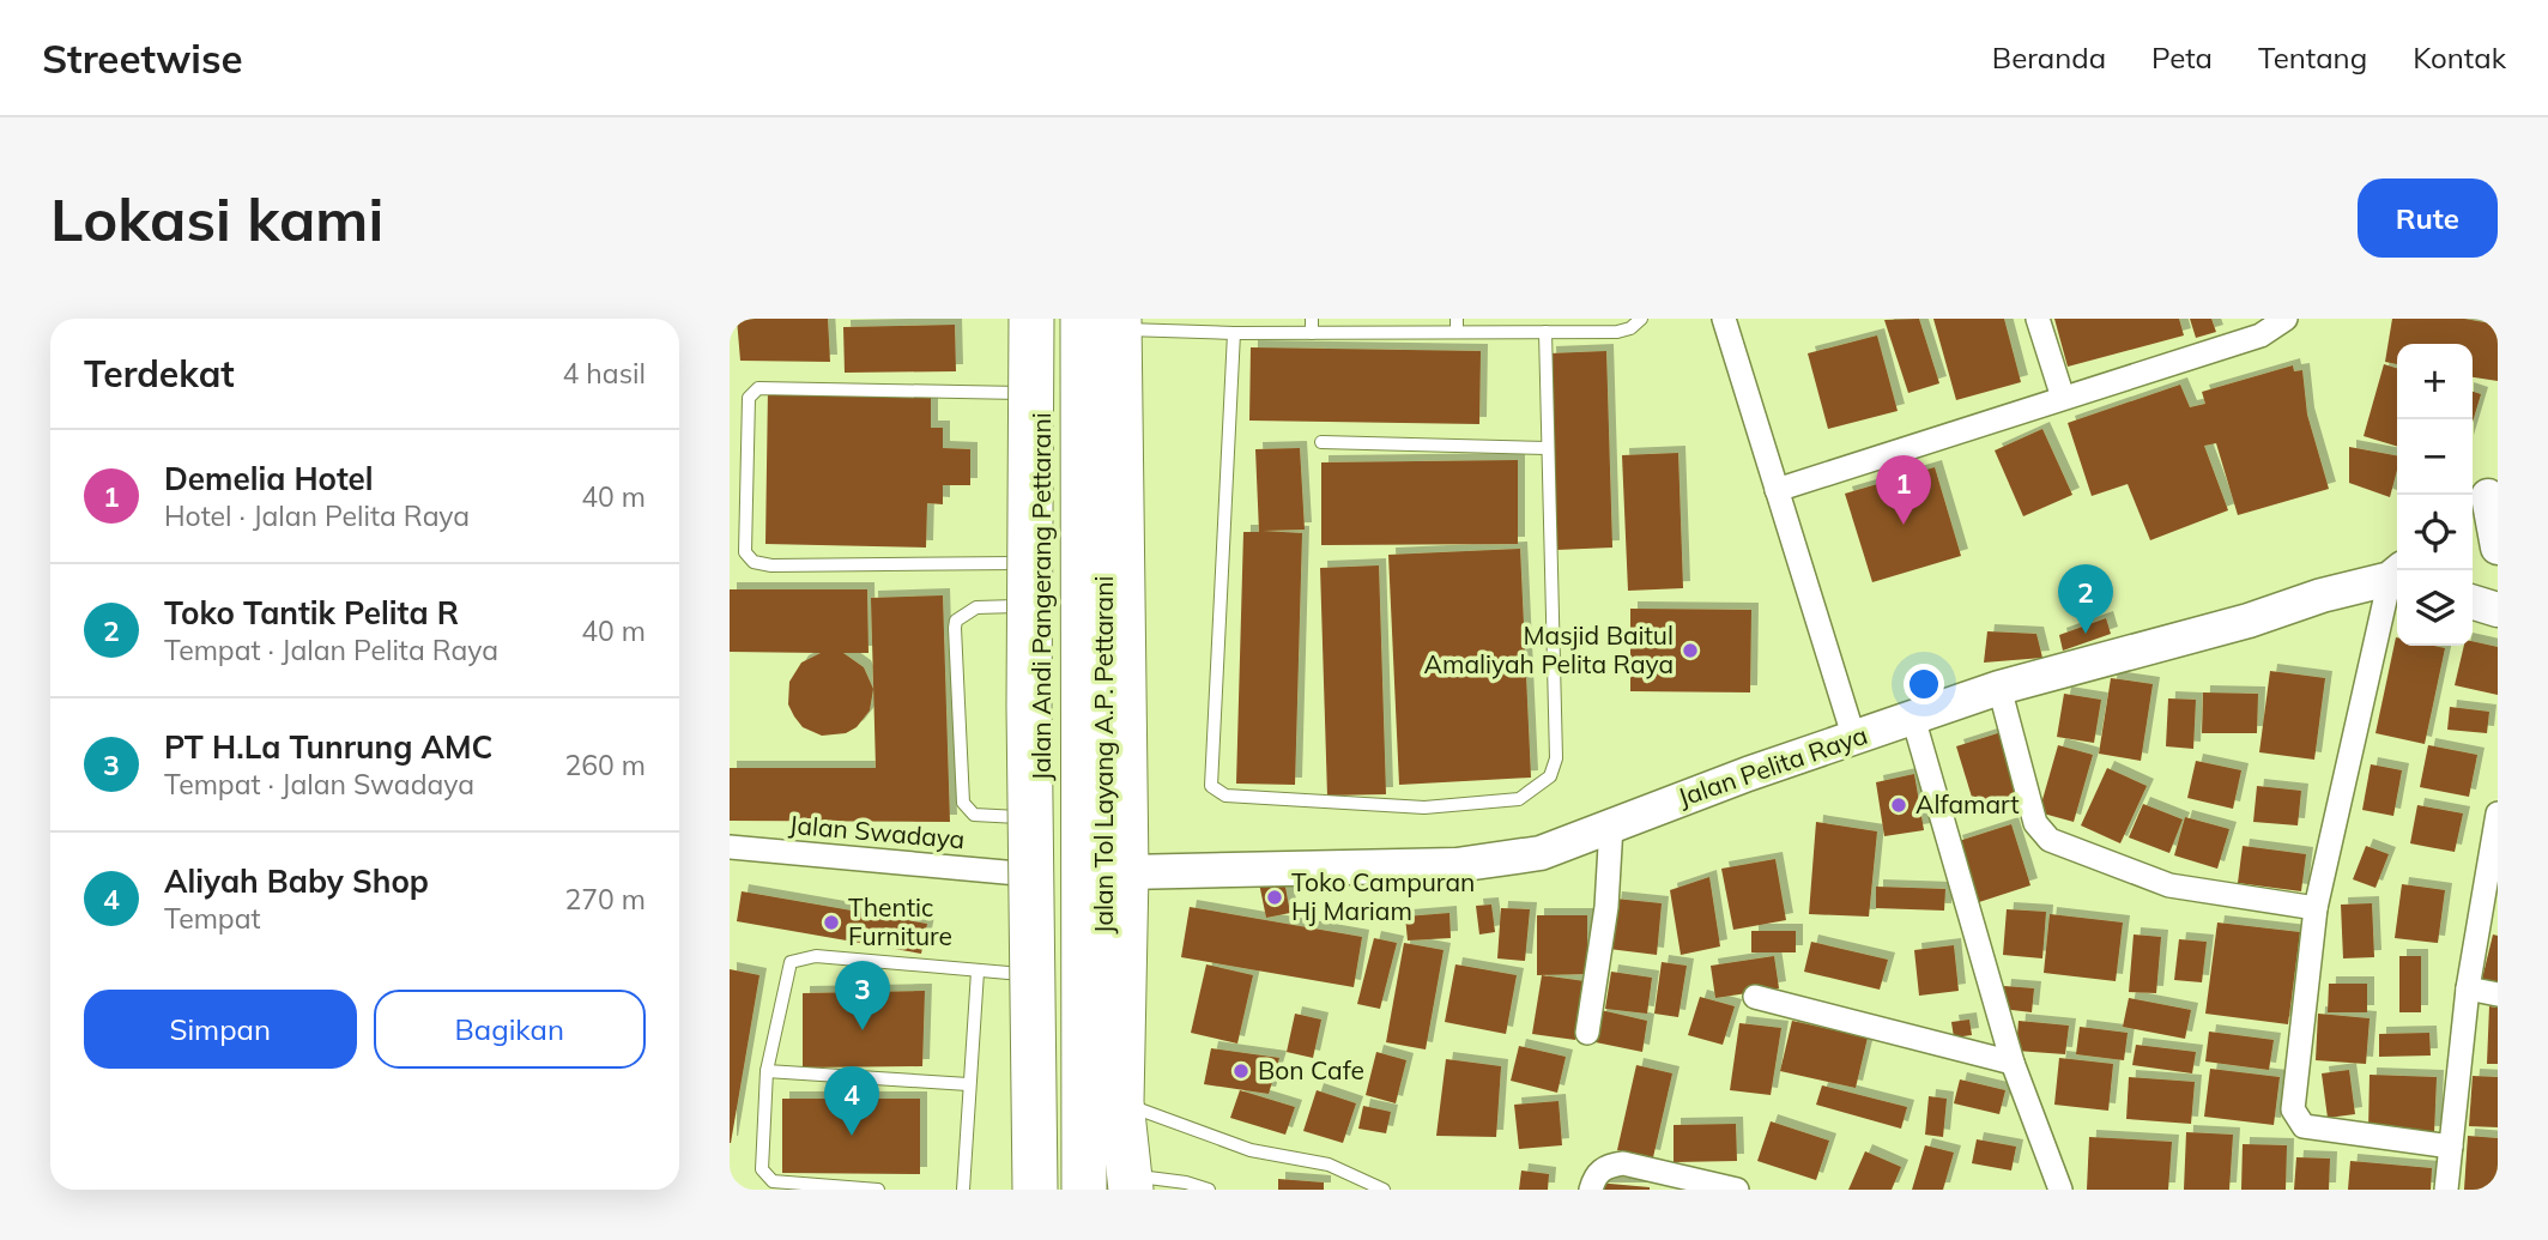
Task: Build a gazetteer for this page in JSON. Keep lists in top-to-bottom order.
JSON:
{
  "streets": {
    "highway": ["Jalan Andi Pangerang Pettarani", "Jalan Tol Layang A.P. Pettarani"],
    "main road": ["Jalan Pelita Raya"],
    "street": ["Jalan Swadaya"]
  },
  "crossings": [
    ["Jalan Andi Pangerang Pettarani", "Jalan Swadaya"]
  ],
  "places": [
    "Masjid Baitul Amaliyah Pelita Raya",
    "Alfamart",
    "Toko Campuran Hj Mariam",
    "Thentic Furniture",
    "Bon Cafe"
  ],
  "page": {
    "header": "Streetwise",
    "nav": [
      "Beranda",
      "Peta",
      "Tentang",
      "Kontak"
    ],
    "buttons": [
      "Rute",
      ["Simpan", "Bagikan"]
    ],
    "title": "Lokasi kami",
    "heading": ["Terdekat", "4 hasil"],
    "map_buttons": ["+", "−"],
    "list": [
      {
        "mark": "1",
        "name": "Demelia Hotel",
        "note": "Hotel · Jalan Pelita Raya",
        "value": "40 m"
      },
      {
        "mark": "2",
        "name": "Toko Tantik Pelita R",
        "note": "Tempat · Jalan Pelita Raya",
        "value": "40 m"
      },
      {
        "mark": "3",
        "name": "PT H.La Tunrung AMC",
        "note": "Tempat · Jalan Swadaya",
        "value": "260 m"
      },
      {
        "mark": "4",
        "name": "Aliyah Baby Shop",
        "note": "Tempat",
        "value": "270 m"
      }
    ],
    "pins": [
      "1",
      "2",
      "3",
      "4"
    ]
  }
}
